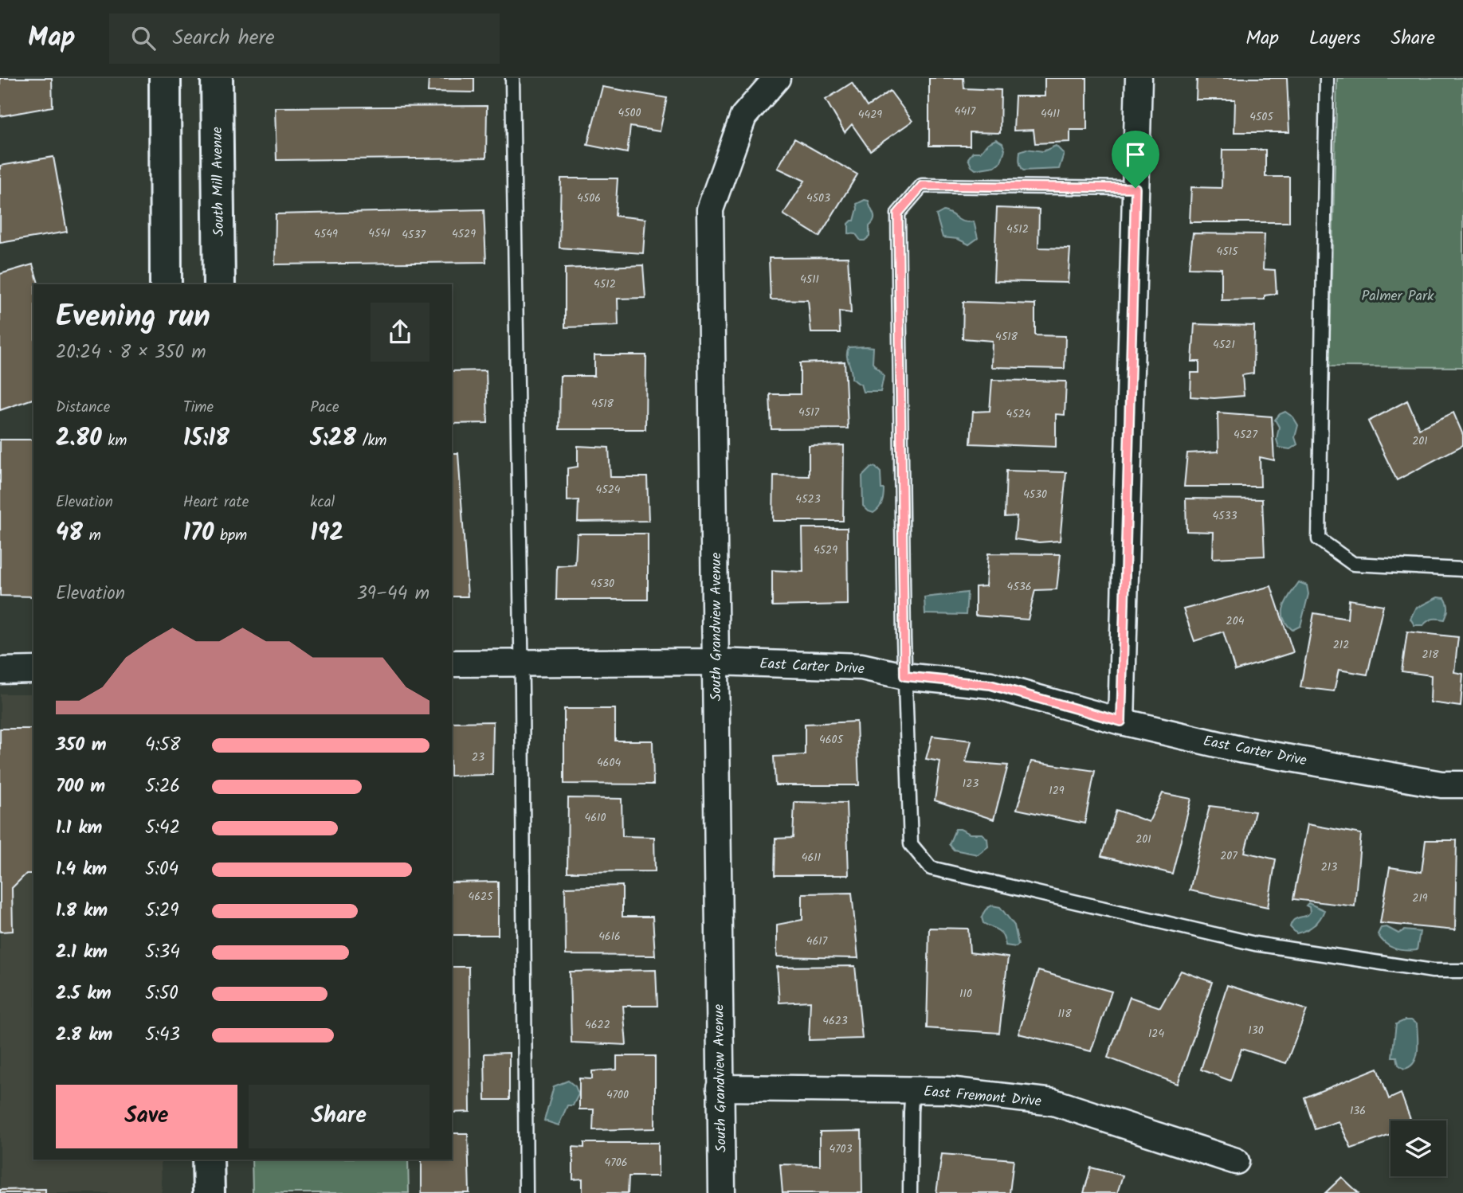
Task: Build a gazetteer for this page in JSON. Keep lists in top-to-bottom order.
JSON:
{
  "streets": {
    "main road": ["South Mill Avenue"],
    "street": ["South Grandview Avenue", "East Carter Drive", "East Fremont Drive"]
  },
  "crossings": [
    ["South Grandview Avenue", "East Carter Drive"],
    ["South Grandview Avenue", "East Fremont Drive"]
  ],
  "parks": ["Palmer Park"],
  "house_numbers": [
    "4417",
    "4500",
    "4411",
    "4429",
    "4505",
    "4506",
    "4503",
    "4512",
    "4541",
    "4549",
    "4529",
    "4537",
    "4515",
    "4511",
    "4512",
    "4518",
    "4521",
    "4518",
    "4517",
    "4524",
    "4527",
    "201",
    "4524",
    "4530",
    "4523",
    "4533",
    "4529",
    "4530",
    "4536",
    "204",
    "212",
    "218",
    "4605",
    "23",
    "4604",
    "123",
    "129",
    "4610",
    "201",
    "207",
    "4611",
    "213",
    "4625",
    "219",
    "4616",
    "4617",
    "110",
    "118",
    "4623",
    "4622",
    "130",
    "124",
    "4700",
    "136",
    "4703",
    "4706"
  ],
  "page": {
    "header": "Map",
    "search": "Search here",
    "nav": ["Map", "Layers", "Share"],
    "heading": ["Evening run", "20:24 · 8 × 350 m"],
    "stats": [
      ["Distance", "2.80 km"],
      ["Time", "15:18"],
      ["Pace", "5:28 /km"],
      ["Elevation", "48 m"],
      ["Heart rate", "170 bpm"],
      ["kcal", "192"]
    ],
    "chart": ["Elevation", "39–44 m"],
    "list": [
      {
        "name": "350 m",
        "note": "4:58"
      },
      {
        "name": "700 m",
        "note": "5:26"
      },
      {
        "name": "1.1 km",
        "note": "5:42"
      },
      {
        "name": "1.4 km",
        "note": "5:04"
      },
      {
        "name": "1.8 km",
        "note": "5:29"
      },
      {
        "name": "2.1 km",
        "note": "5:34"
      },
      {
        "name": "2.5 km",
        "note": "5:50"
      },
      {
        "name": "2.8 km",
        "note": "5:43"
      }
    ],
    "buttons": ["Save", "Share"]
  }
}
